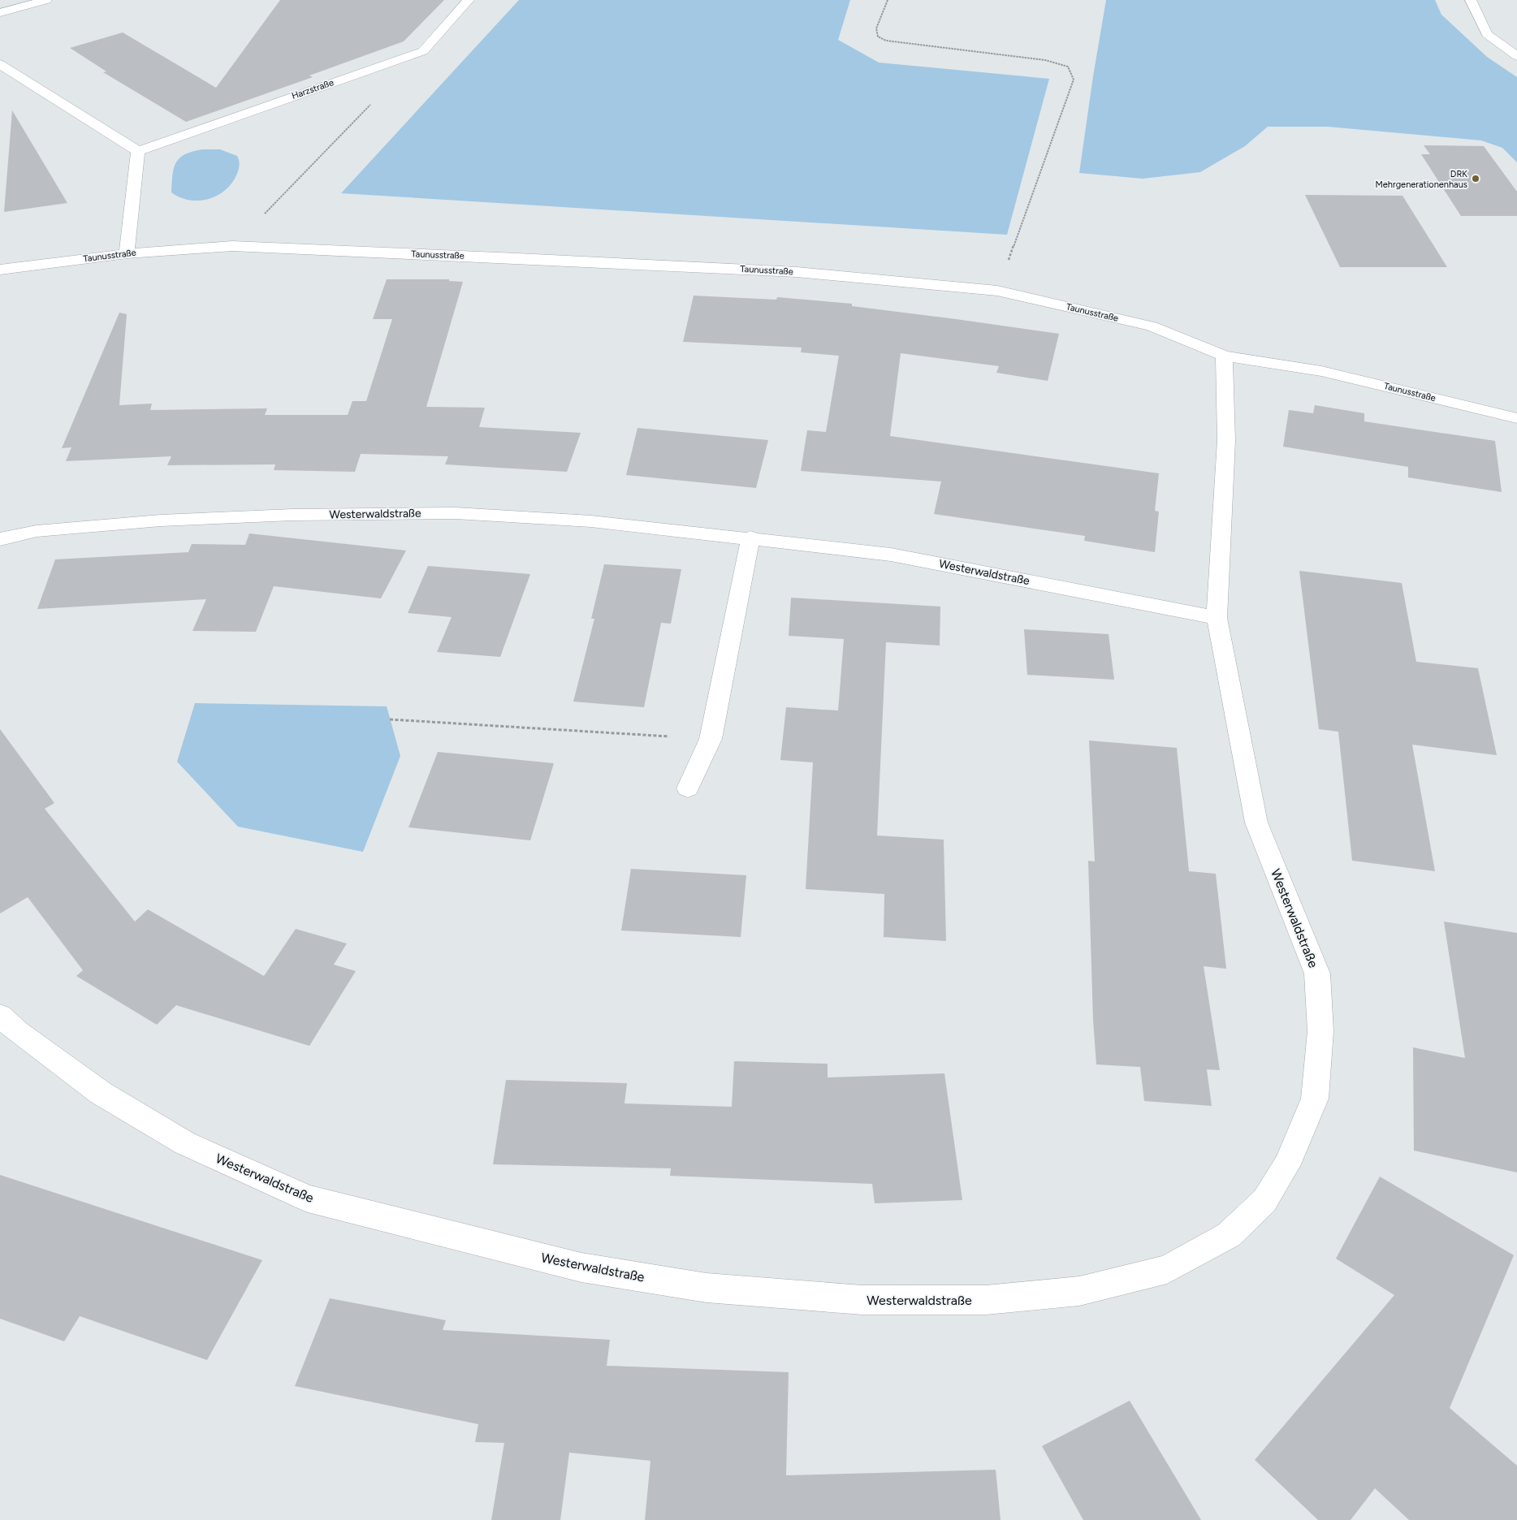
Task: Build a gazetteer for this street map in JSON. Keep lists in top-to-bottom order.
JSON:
{
  "streets": {
    "street": ["Harzstraße", "Taunusstraße", "Westerwaldstraße"]
  },
  "crossings": [
    ["Taunusstraße", "Westerwaldstraße"]
  ],
  "places": ["DRK Mehrgenerationenhaus"]
}
